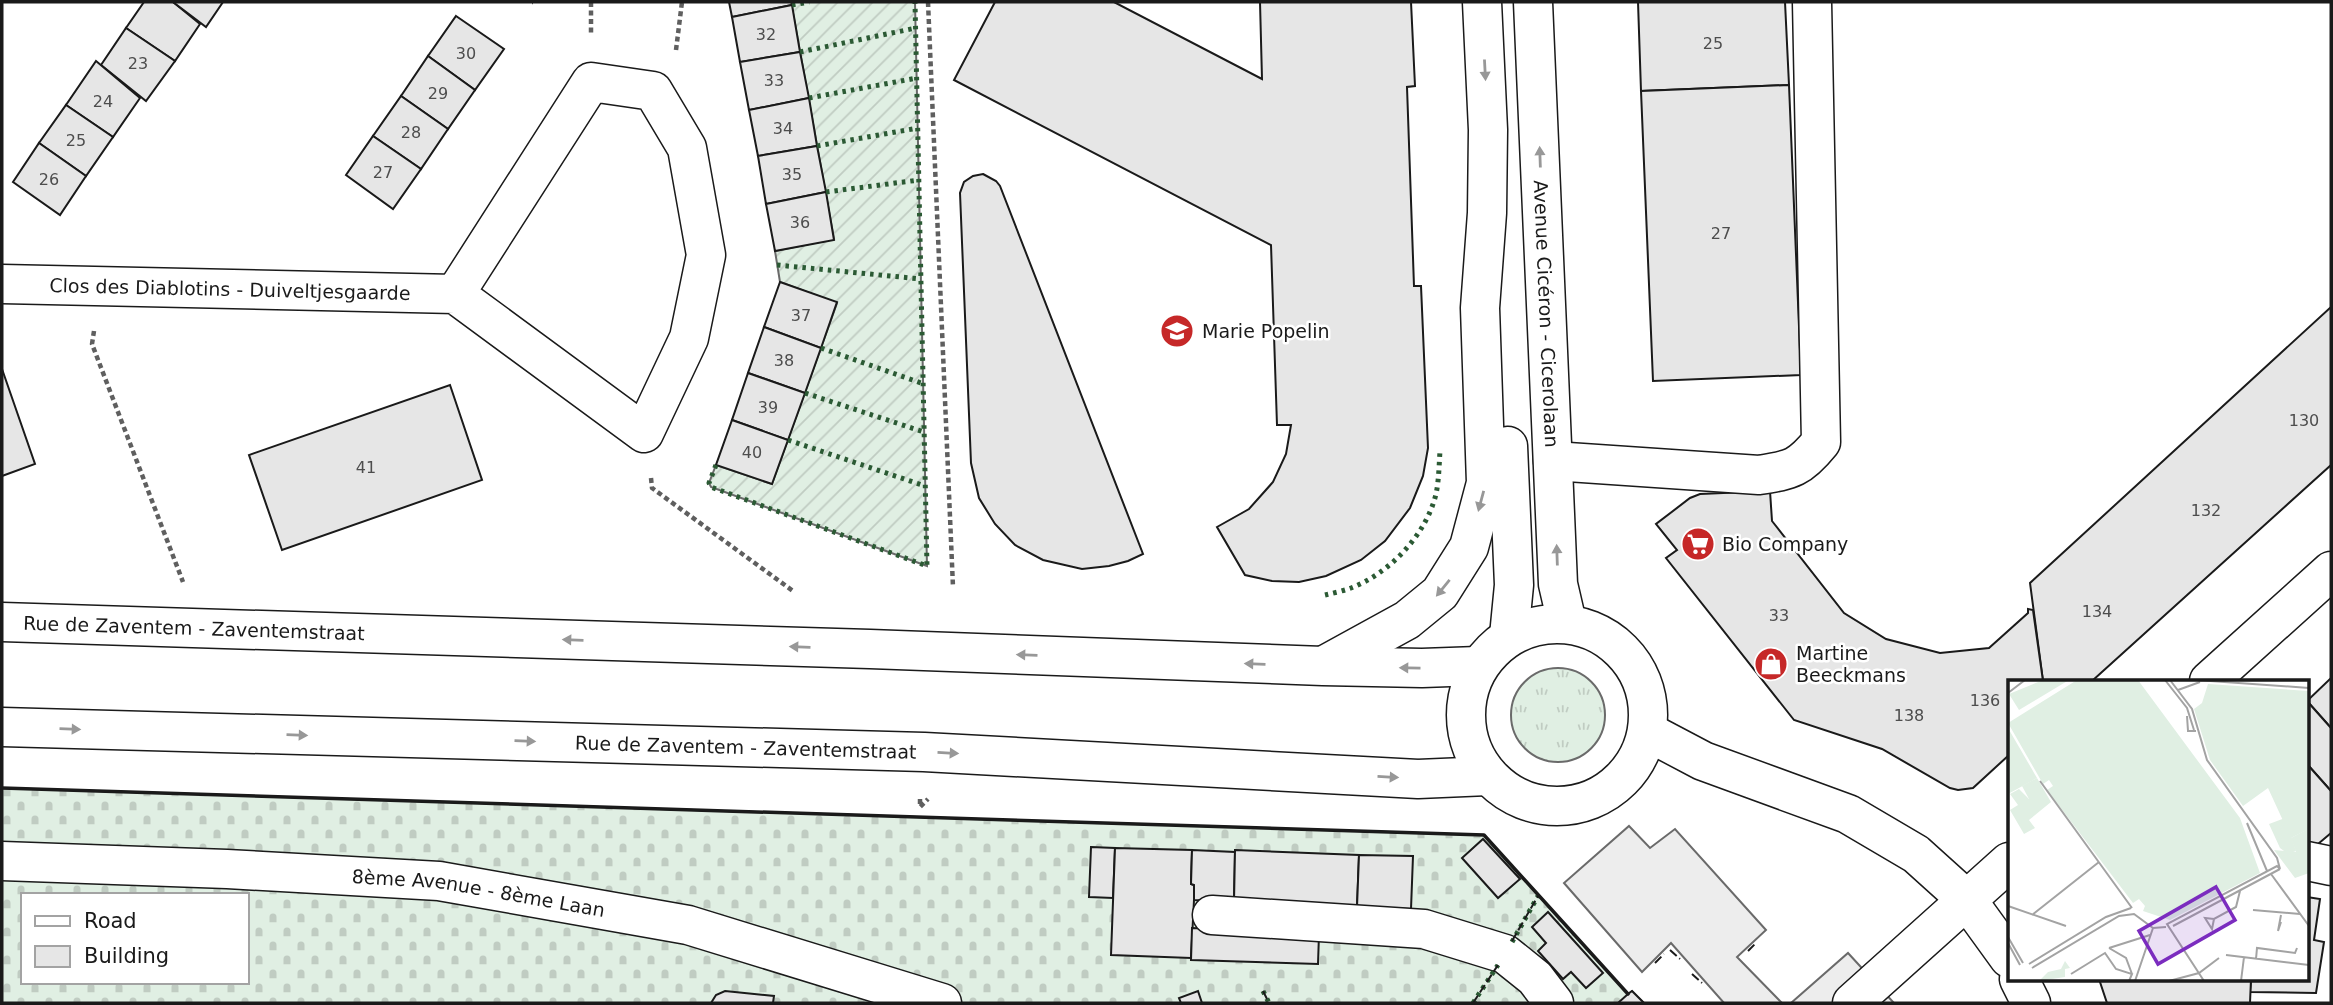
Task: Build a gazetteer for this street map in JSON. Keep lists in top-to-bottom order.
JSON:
{
  "streets": {
    "main road": [
      "Clos des Diablotins - Duiveltjesgaarde",
      "Avenue Cicéron - Cicerolaan",
      "Rue de Zaventem - Zaventemstraat",
      "8ème Avenue - 8ème Laan"
    ]
  },
  "crossings": [
    ["Avenue Cicéron - Cicerolaan", "Rue de Zaventem - Zaventemstraat"]
  ],
  "places": {
    "school or university": ["Marie Popelin"],
    "supermarket": ["Bio Company"],
    "shop": ["Martine Beeckmans"]
  },
  "house_numbers": [
    "32",
    "25",
    "30",
    "23",
    "33",
    "29",
    "24",
    "34",
    "28",
    "25",
    "27",
    "35",
    "26",
    "36",
    "27",
    "37",
    "38",
    "39",
    "130",
    "40",
    "41",
    "132",
    "134",
    "33",
    "136",
    "138"
  ],
  "legend": ["Road", "Building"]
}
